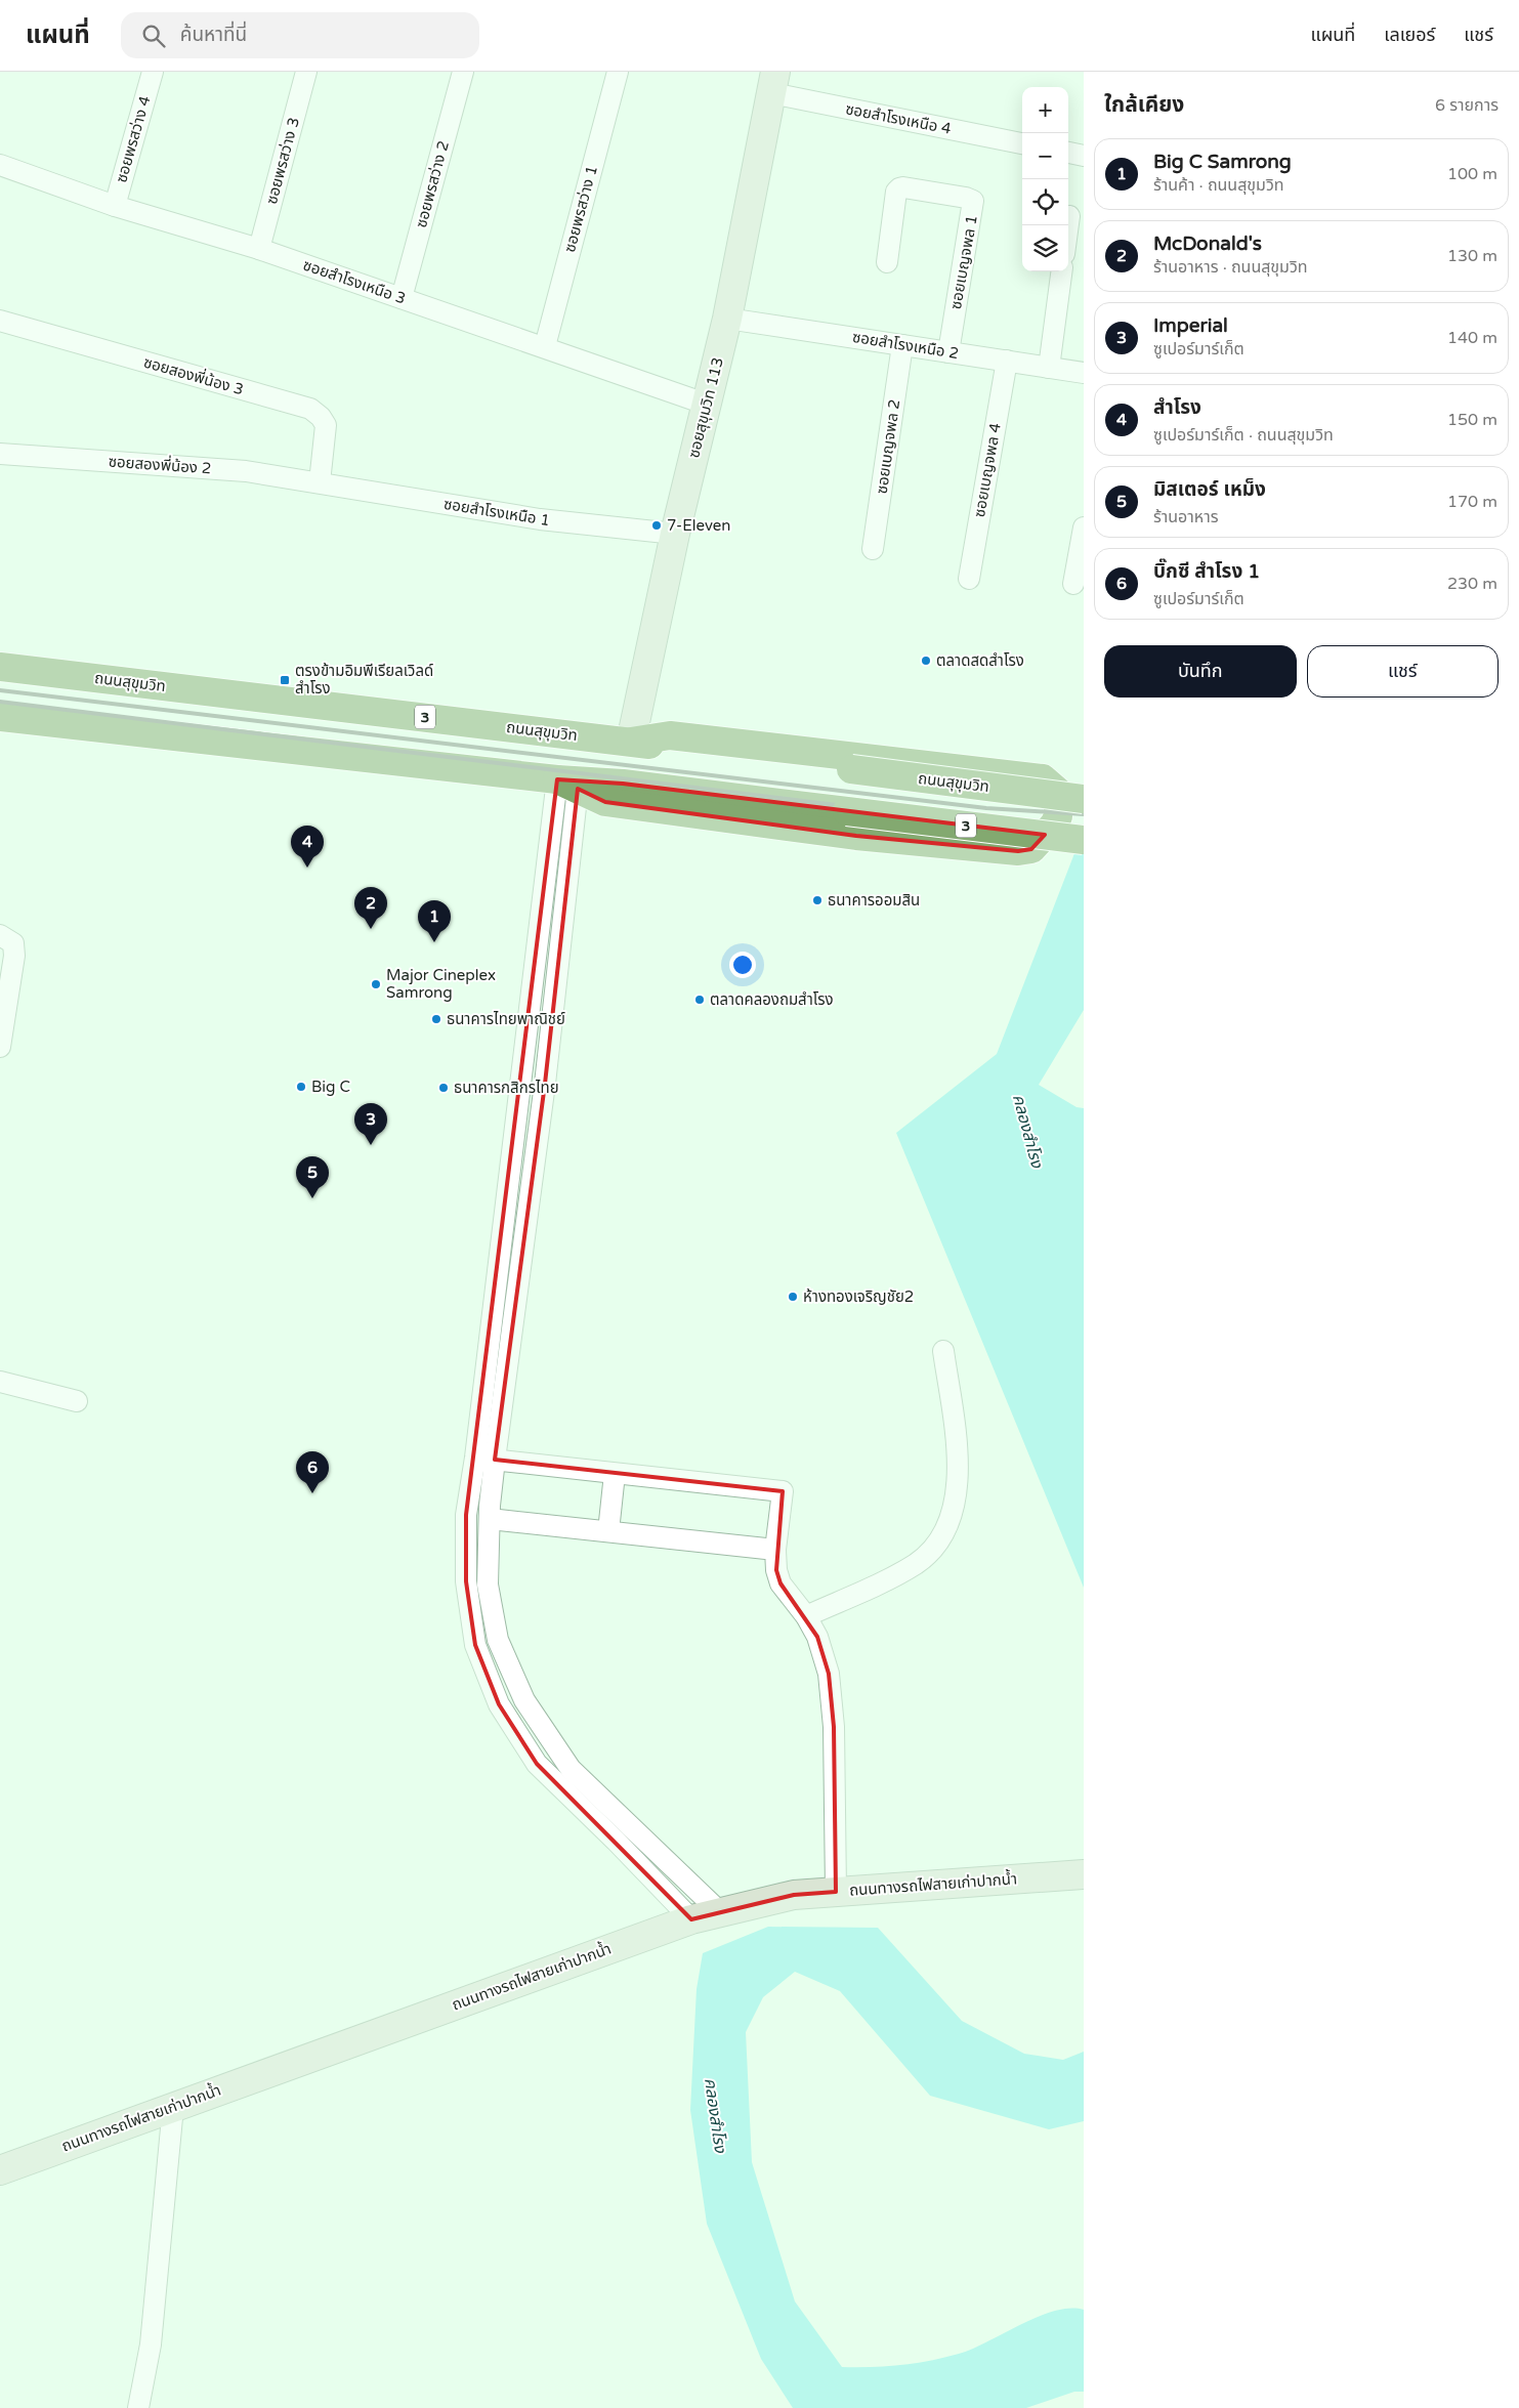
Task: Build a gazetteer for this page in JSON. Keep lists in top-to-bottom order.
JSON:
{
  "streets": {
    "highway": ["ถนนสุขุมวิท", "3"],
    "main road": ["ซอยสุขุมวิท 113", "ถนนทางรถไฟสายเก่าปากน้ำ"],
    "street": [
      "ซอยสำโรงเหนือ 4",
      "ซอยพรสว่าง 4",
      "ซอยพรสว่าง 3",
      "ซอยพรสว่าง 2",
      "ซอยพรสว่าง 1",
      "ซอยเบญจพล 1",
      "ซอยสำโรงเหนือ 3",
      "ซอยสำโรงเหนือ 2",
      "ซอยสองพี่น้อง 3",
      "ซอยเบญจพล 2",
      "ซอยสองพี่น้อง 2",
      "ซอยเบญจพล 4",
      "ซอยสำโรงเหนือ 1"
    ]
  },
  "crossings": [
    ["ซอยสำโรงเหนือ 4", "ซอยสุขุมวิท 113"],
    ["ซอยพรสว่าง 4", "ซอยสำโรงเหนือ 3"],
    ["ซอยพรสว่าง 3", "ซอยสำโรงเหนือ 3"],
    ["ซอยพรสว่าง 2", "ซอยสำโรงเหนือ 3"],
    ["ซอยพรสว่าง 1", "ซอยสำโรงเหนือ 3"],
    ["ซอยเบญจพล 1", "ซอยสำโรงเหนือ 2"],
    ["ซอยสำโรงเหนือ 3", "ซอยสุขุมวิท 113"],
    ["ซอยสำโรงเหนือ 2", "ซอยสุขุมวิท 113"],
    ["ซอยสำโรงเหนือ 2", "ซอยเบญจพล 2"],
    ["ซอยสำโรงเหนือ 2", "ซอยเบญจพล 4"],
    ["ซอยสองพี่น้อง 3", "ซอยสองพี่น้อง 2"],
    ["ซอยสองพี่น้อง 3", "ซอยสำโรงเหนือ 1"],
    ["ซอยสุขุมวิท 113", "ซอยสำโรงเหนือ 1"],
    ["ซอยสุขุมวิท 113", "ถนนสุขุมวิท"],
    ["ซอยสองพี่น้อง 2", "ซอยสำโรงเหนือ 1"]
  ],
  "water": ["คลองสำโรง"],
  "places": {
    "other": [
      "7-Eleven",
      "ตลาดสดสำโรง",
      "ธนาคารออมสิน",
      "Major Cineplex Samrong",
      "ตลาดคลองถมสำโรง",
      "ธนาคารไทยพาณิชย์",
      "Big C",
      "ธนาคารกสิกรไทย",
      "ห้างทองเจริญชัย2"
    ],
    "transit": ["ตรงข้ามอิมพีเรียลเวิลด์ สําโรง"]
  },
  "page": {
    "header": "แผนที่",
    "search": "ค้นหาที่นี่",
    "nav": ["แผนที่", "เลเยอร์", "แชร์"],
    "heading": ["ใกล้เคียง", "6 รายการ"],
    "map_buttons": ["+", "−"],
    "list": [
      {
        "mark": "1",
        "name": "Big C Samrong",
        "note": "ร้านค้า · ถนนสุขุมวิท",
        "value": "100 m"
      },
      {
        "mark": "2",
        "name": "McDonald's",
        "note": "ร้านอาหาร · ถนนสุขุมวิท",
        "value": "130 m"
      },
      {
        "mark": "3",
        "name": "Imperial",
        "note": "ซูเปอร์มาร์เก็ต",
        "value": "140 m"
      },
      {
        "mark": "4",
        "name": "สำโรง",
        "note": "ซูเปอร์มาร์เก็ต · ถนนสุขุมวิท",
        "value": "150 m"
      },
      {
        "mark": "5",
        "name": "มิสเตอร์ เหม็ง",
        "note": "ร้านอาหาร",
        "value": "170 m"
      },
      {
        "mark": "6",
        "name": "บิ๊กซี สำโรง 1",
        "note": "ซูเปอร์มาร์เก็ต",
        "value": "230 m"
      }
    ],
    "buttons": ["บันทึก", "แชร์"],
    "pins": [
      "4",
      "2",
      "1",
      "3",
      "5",
      "6"
    ]
  }
}
